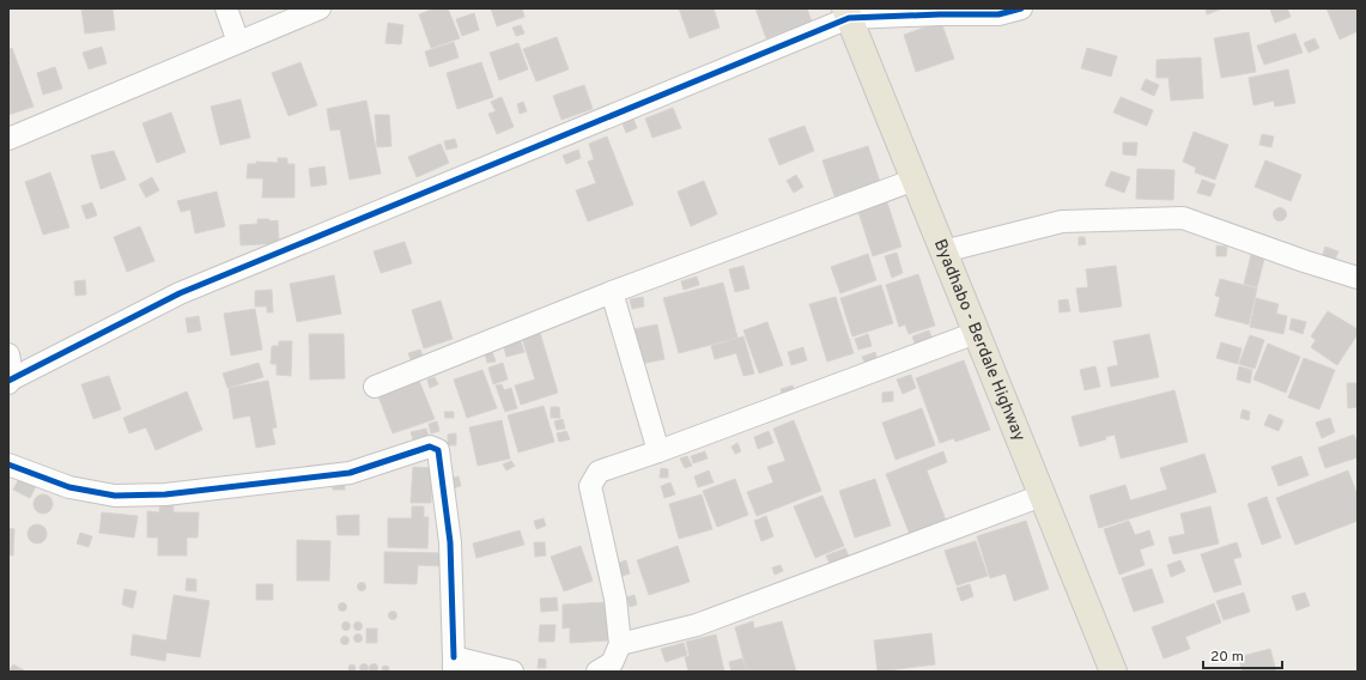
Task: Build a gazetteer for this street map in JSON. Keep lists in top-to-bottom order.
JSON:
{
  "streets": {
    "main road": ["Byadhabo - Berdale Highway"]
  },
  "scale_bar": "20 m"
}
